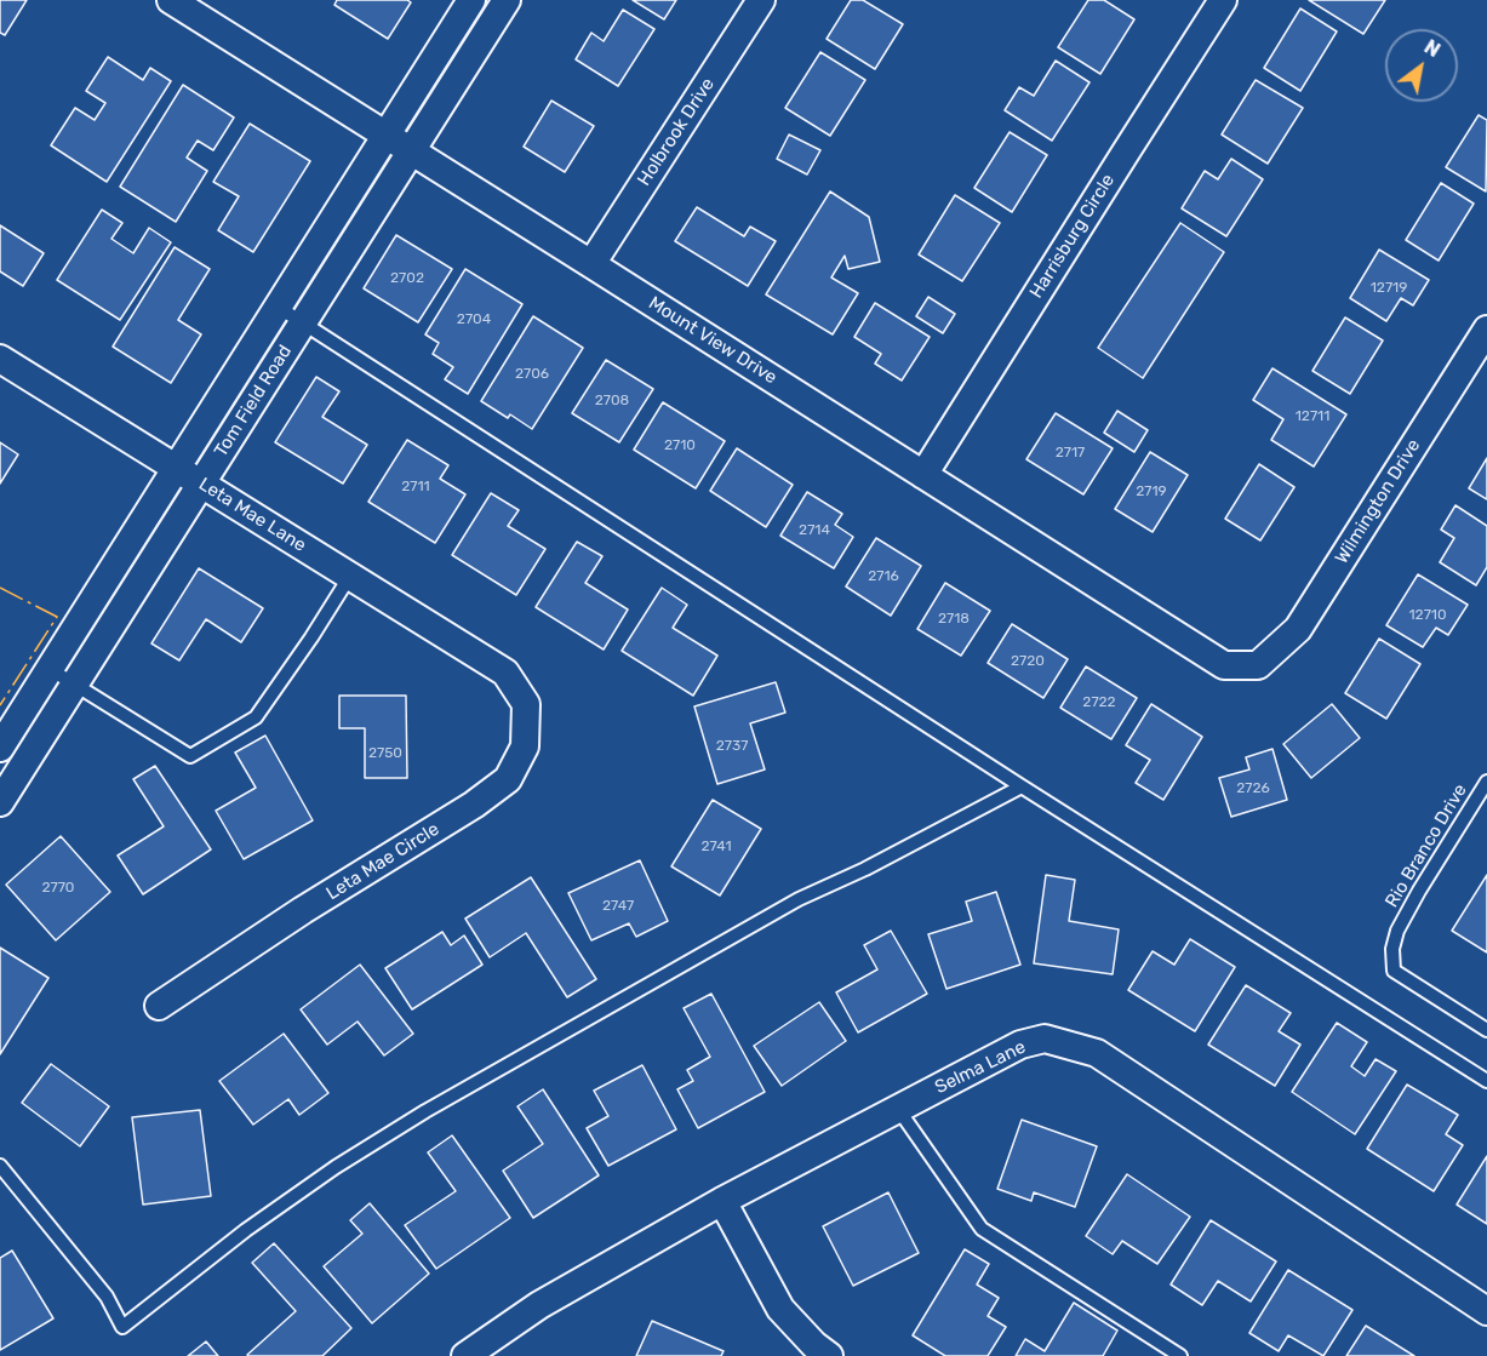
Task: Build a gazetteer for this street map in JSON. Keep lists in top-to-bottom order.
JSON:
{
  "streets": {
    "street": [
      "Holbrook Drive",
      "Harrisburg Circle",
      "Mount View Drive",
      "Tom Field Road",
      "Wilmington Drive",
      "Leta Mae Lane",
      "Leta Mae Circle",
      "Selma Lane"
    ],
    "lane": ["Rio Branco Drive"]
  },
  "crossings": [
    ["Holbrook Drive", "Mount View Drive"],
    ["Harrisburg Circle", "Mount View Drive"],
    ["Mount View Drive", "Tom Field Road"],
    ["Mount View Drive", "Wilmington Drive"],
    ["Tom Field Road", "Leta Mae Lane"],
    ["Leta Mae Lane", "Leta Mae Circle"]
  ],
  "house_numbers": [
    "2702",
    "12719",
    "2704",
    "2706",
    "2708",
    "12711",
    "2710",
    "2717",
    "2711",
    "2719",
    "2714",
    "2716",
    "12710",
    "2718",
    "2720",
    "2722",
    "2737",
    "2750",
    "2726",
    "2741",
    "2770",
    "2747"
  ],
  "north": "top right"
}
